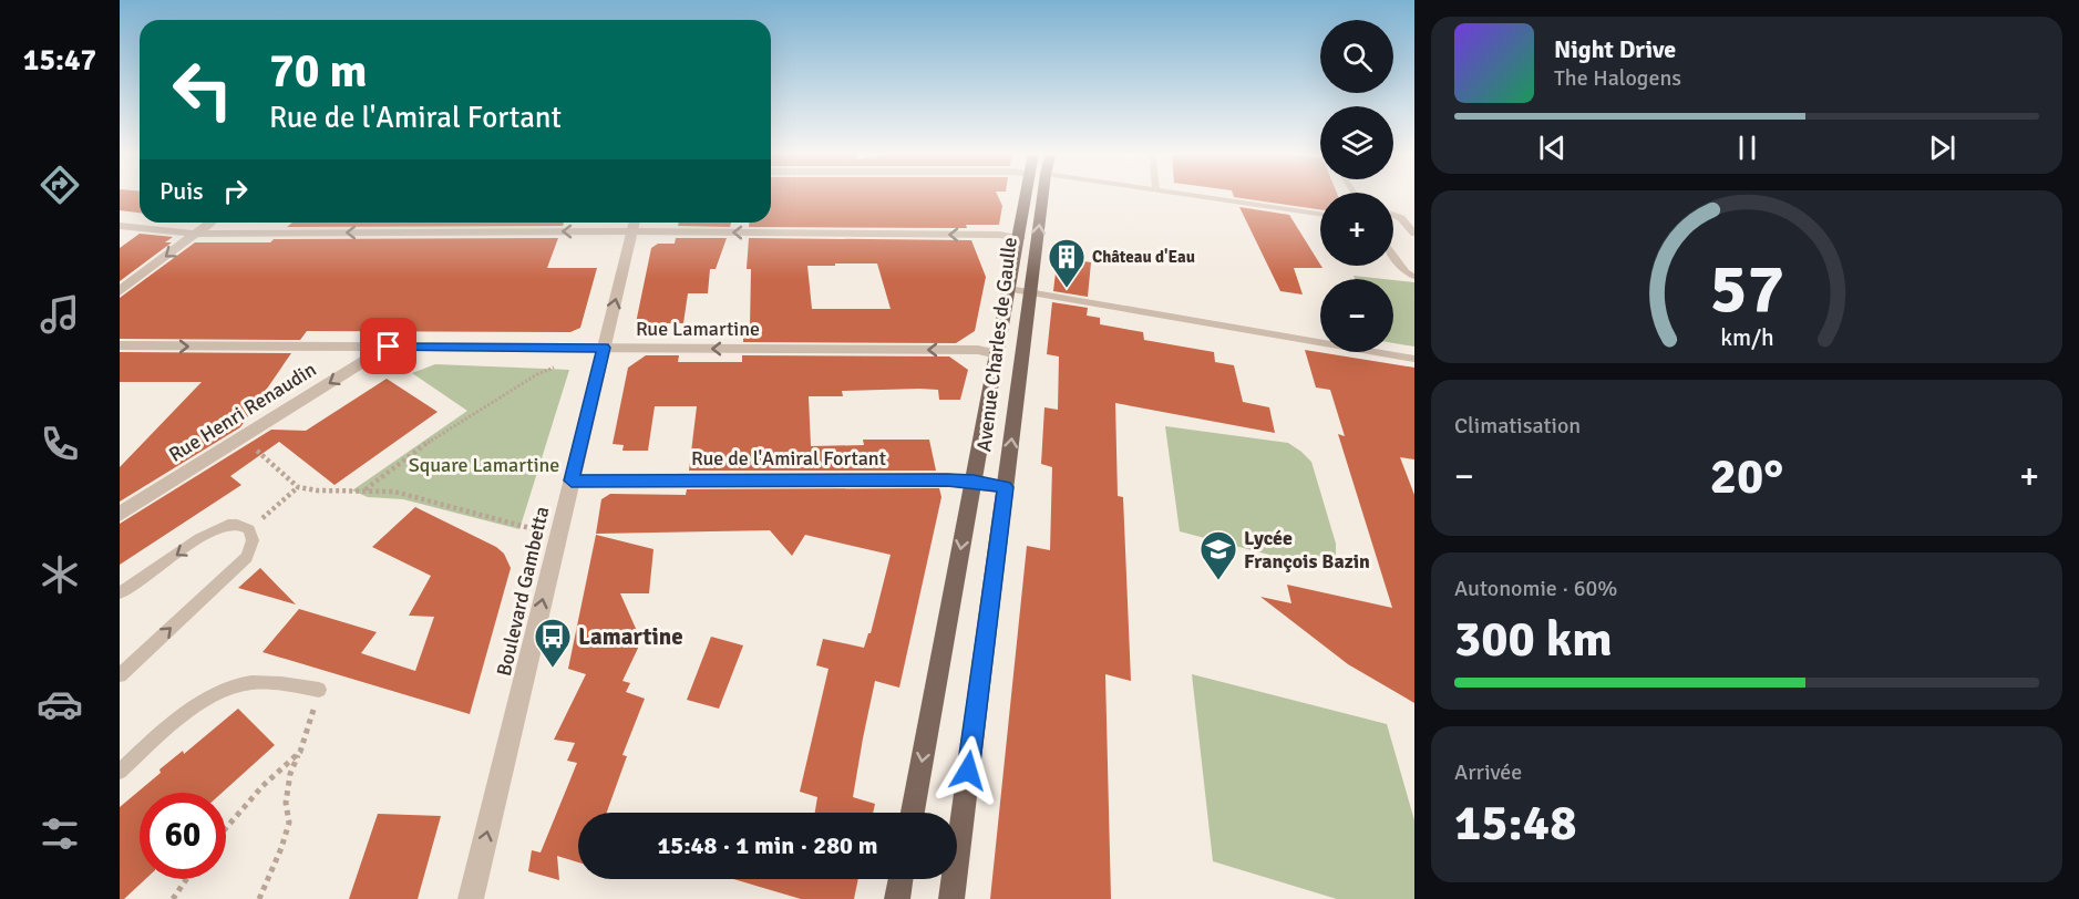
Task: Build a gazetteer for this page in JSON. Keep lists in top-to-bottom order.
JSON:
{
  "streets": {
    "main road": ["Avenue Charles de Gaulle"],
    "street": [
      "Rue Lamartine",
      "Rue Henri Renaudin",
      "Rue de l'Amiral Fortant",
      "Boulevard Gambetta"
    ]
  },
  "crossings": [
    ["Rue Lamartine", "Avenue Charles de Gaulle"],
    ["Rue Lamartine", "Rue Henri Renaudin"],
    ["Rue Lamartine", "Boulevard Gambetta"],
    ["Avenue Charles de Gaulle", "Rue de l'Amiral Fortant"],
    ["Rue de l'Amiral Fortant", "Boulevard Gambetta"]
  ],
  "one_way": ["Rue Henri Renaudin", "Boulevard Gambetta"],
  "parks": ["Square Lamartine"],
  "places": {
    "building": ["Château d'Eau"],
    "school or university": ["Lycée François Bazin"],
    "bus stop": ["Lamartine"]
  },
  "page": {
    "tabs": "15:47",
    "map_buttons": ["+", "−"],
    "turn": ["70 m", "Rue de l'Amiral Fortant"],
    "song": ["Night Drive", "The Halogens"],
    "then": "Puis",
    "tile": [
      "Climatisation",
      ["Autonomie · 60%", "300 km"],
      ["Arrivée", "15:48"]
    ],
    "heat": ["−", "20°", "+"],
    "limit": "60",
    "trip": "15:48 · 1 min · 280 m",
    "gauge": ["57", "km/h"]
  }
}
